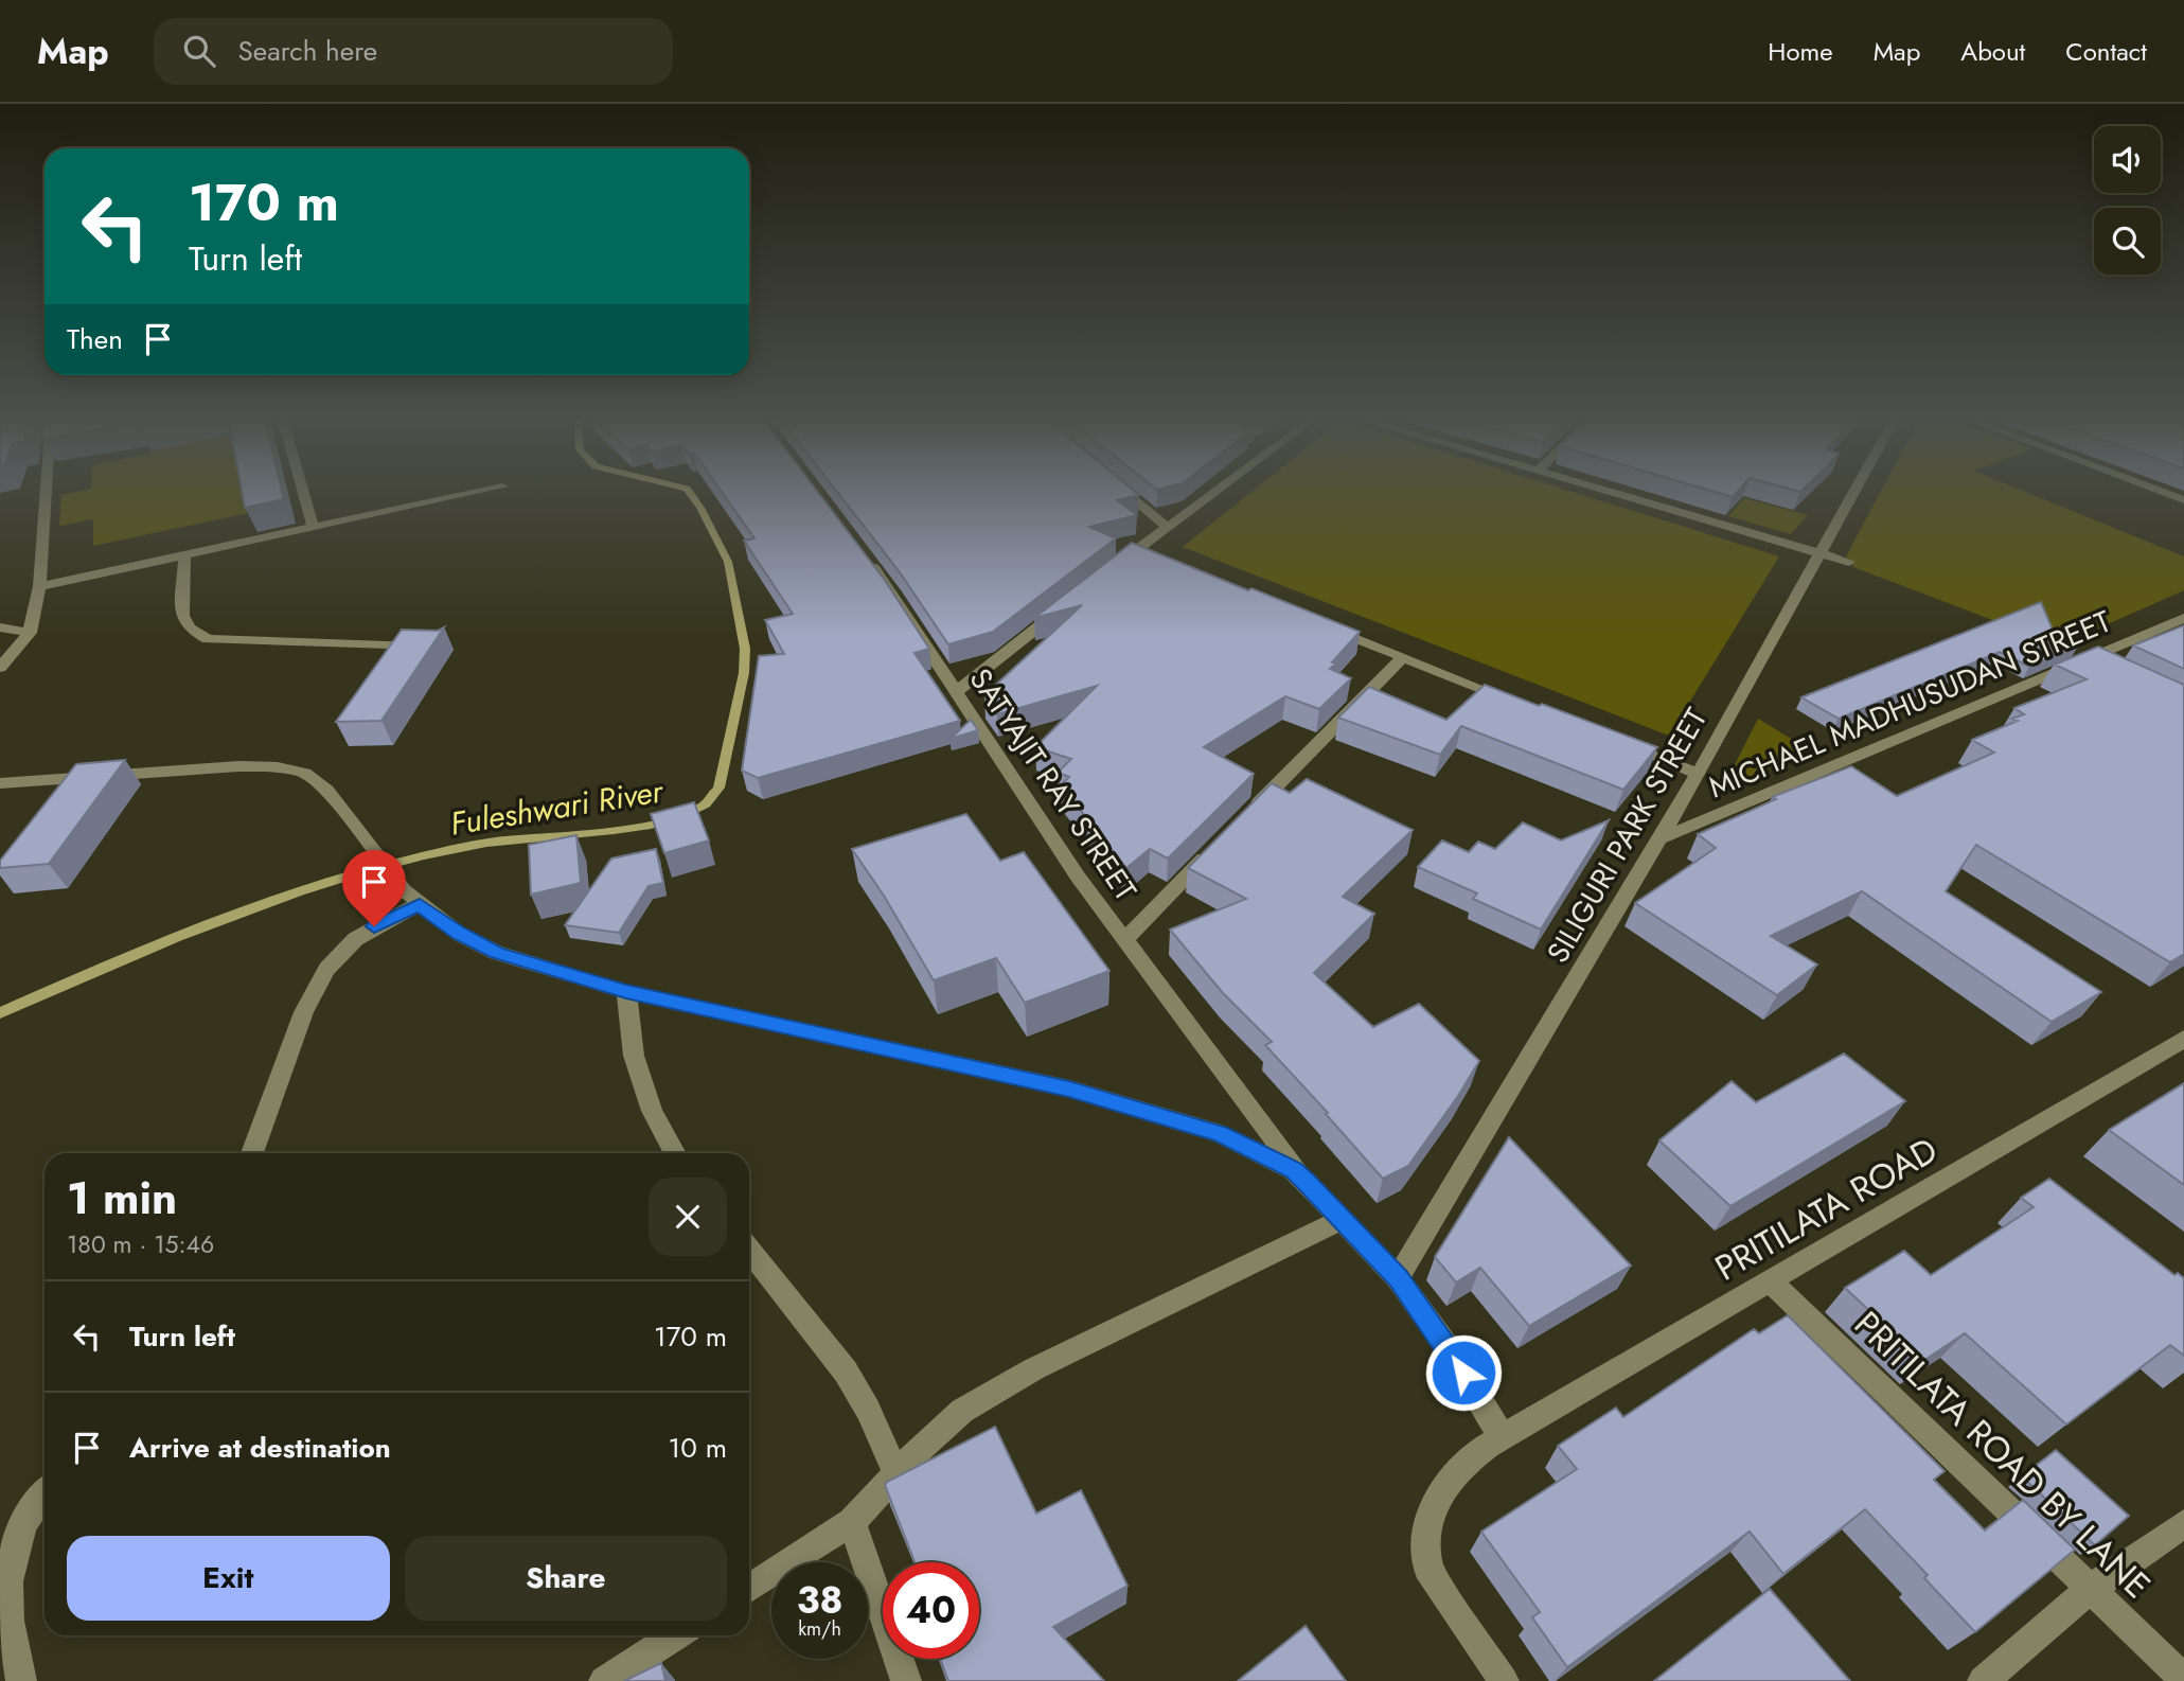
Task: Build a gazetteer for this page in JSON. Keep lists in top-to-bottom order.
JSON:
{
  "streets": {
    "street": [
      "MICHAEL MADHUSUDAN STREET",
      "SATYAJIT RAY STREET",
      "SILIGURI PARK STREET",
      "PRITILATA ROAD",
      "PRITILATA ROAD BY LANE"
    ]
  },
  "crossings": [
    ["MICHAEL MADHUSUDAN STREET", "SILIGURI PARK STREET"],
    ["PRITILATA ROAD", "PRITILATA ROAD BY LANE"]
  ],
  "water": ["Fuleshwari River"],
  "page": {
    "header": "Map",
    "search": "Search here",
    "nav": [
      "Home",
      "Map",
      "About",
      "Contact"
    ],
    "turn": ["170 m", "Turn left"],
    "then": "Then",
    "heading": ["1 min", "180 m · 15:46"],
    "list": [
      {
        "name": "Turn left",
        "value": "170 m"
      },
      {
        "name": "Arrive at destination",
        "value": "10 m"
      }
    ],
    "buttons": ["Exit", "Share"],
    "speed": "38 km/h",
    "limit": "40"
  }
}
